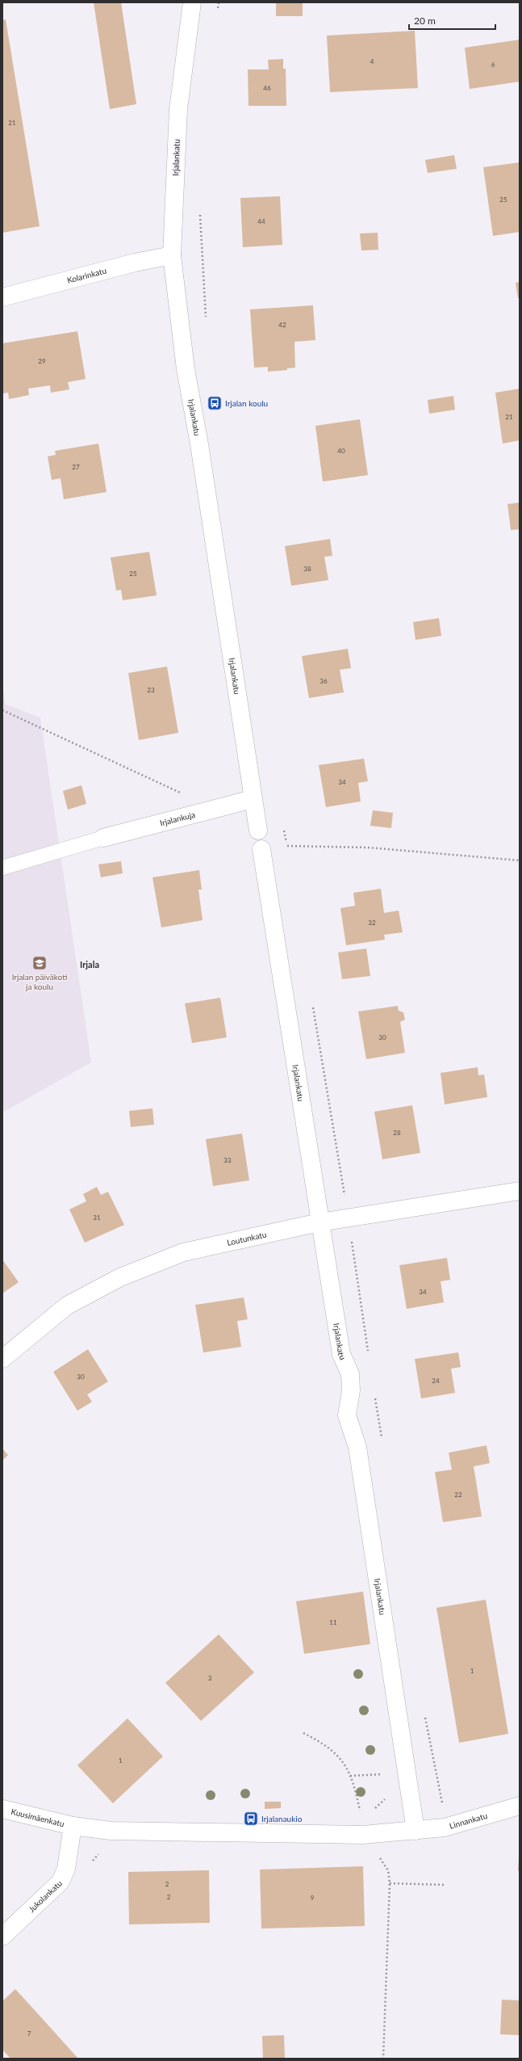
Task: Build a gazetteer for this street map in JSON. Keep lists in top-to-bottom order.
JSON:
{
  "streets": {
    "street": [
      "Irjalankatu",
      "Kolarinkatu",
      "Irjalankuja",
      "Loutunkatu",
      "Kuusimäenkatu",
      "Linnankatu",
      "Jukolankatu"
    ]
  },
  "crossings": [
    ["Irjalankatu", "Kolarinkatu"],
    ["Irjalankatu", "Irjalankuja"],
    ["Irjalankatu", "Loutunkatu"],
    ["Irjalankatu", "Linnankatu"],
    ["Kuusimäenkatu", "Jukolankatu"]
  ],
  "districts": ["Irjala"],
  "places": {
    "bus stop": ["Irjalan koulu", "Irjalanaukio"],
    "school or university": ["Irjalan päiväkoti ja koulu"]
  },
  "house_numbers": [
    "4",
    "6",
    "46",
    "21",
    "25",
    "44",
    "42",
    "29",
    "21",
    "40",
    "27",
    "38",
    "25",
    "36",
    "23",
    "34",
    "32",
    "30",
    "28",
    "33",
    "31",
    "34",
    "30",
    "24",
    "22",
    "11",
    "1",
    "3",
    "1",
    "2",
    "2",
    "9",
    "7"
  ],
  "scale_bar": "20 m"
}
